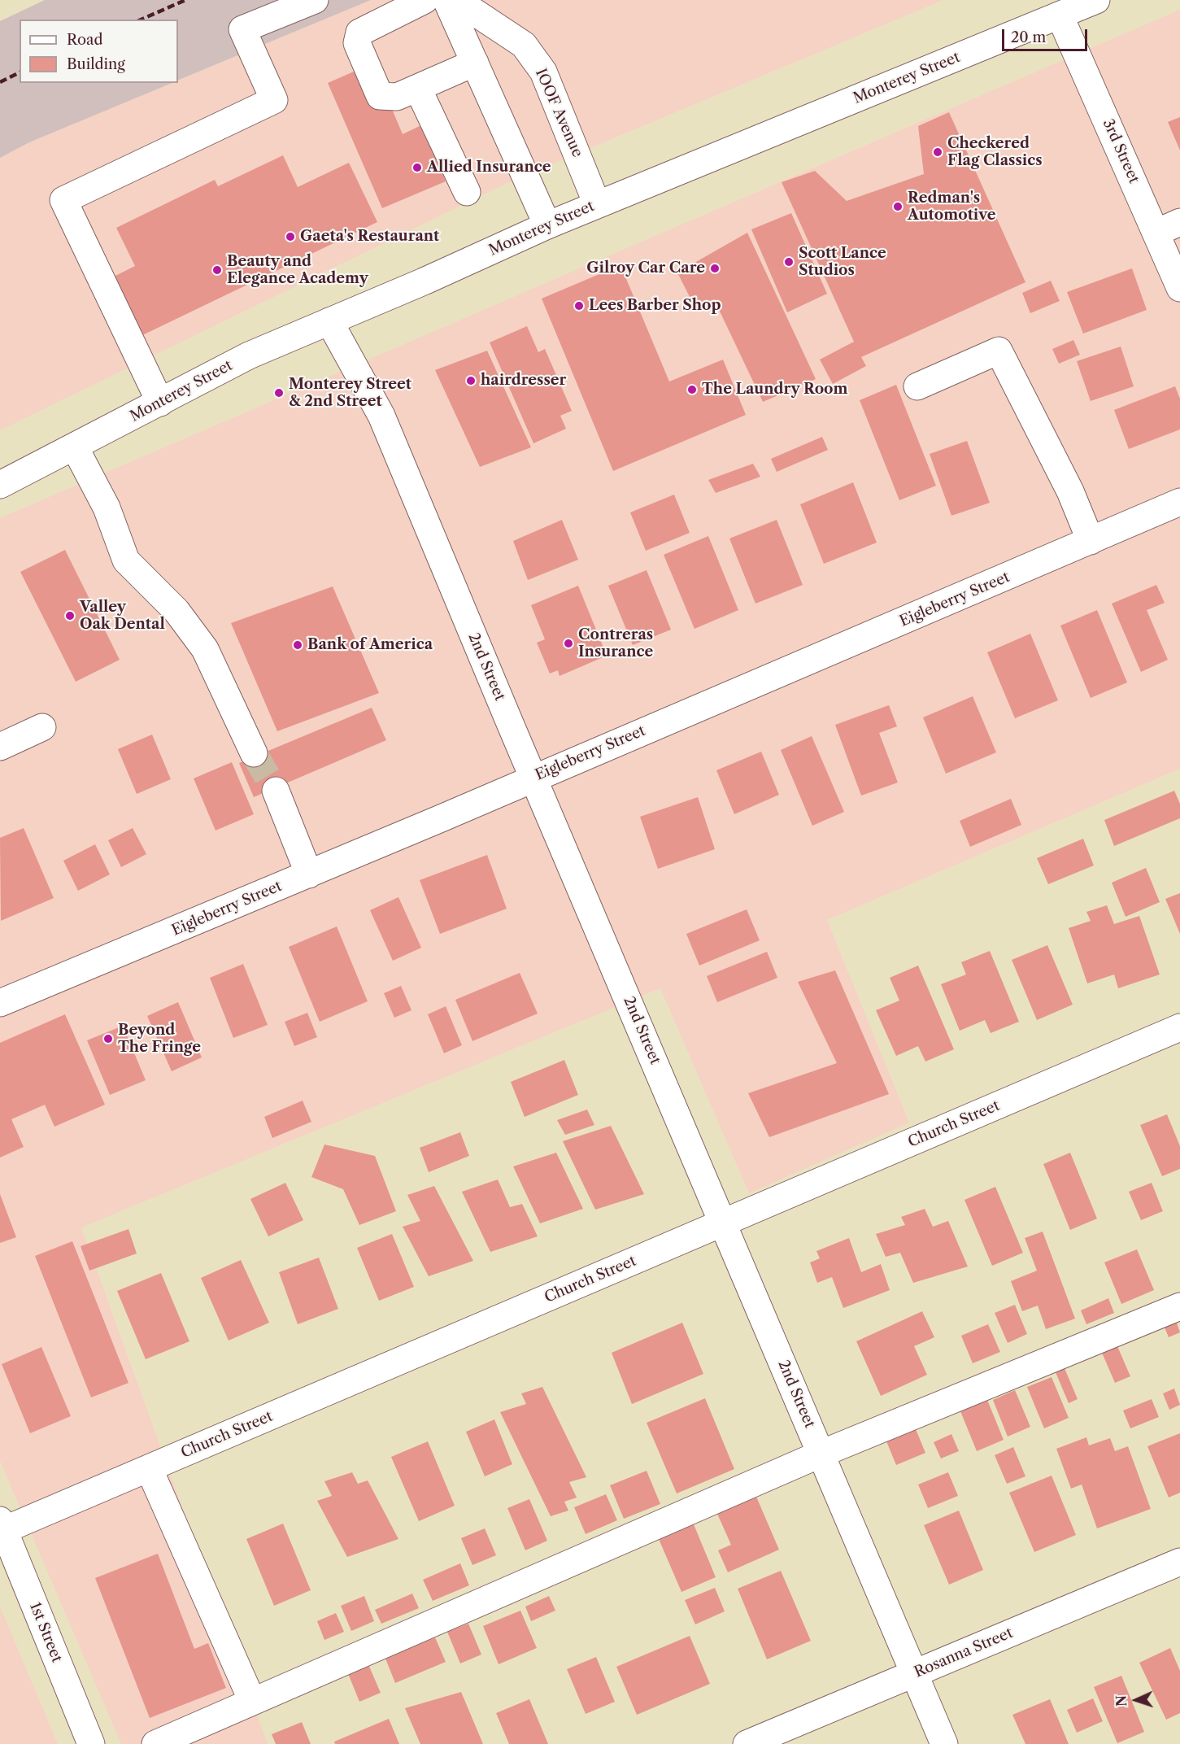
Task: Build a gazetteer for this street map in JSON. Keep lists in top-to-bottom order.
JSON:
{
  "streets": {
    "street": [
      "Monterey Street",
      "IOOF Avenue",
      "3rd Street",
      "Eigleberry Street",
      "2nd Street",
      "Church Street",
      "1st Street",
      "Rosanna Street"
    ]
  },
  "crossings": [
    ["Monterey Street", "IOOF Avenue"],
    ["Monterey Street", "3rd Street"],
    ["Monterey Street", "2nd Street"],
    ["Eigleberry Street", "2nd Street"],
    ["2nd Street", "Church Street"],
    ["2nd Street", "Rosanna Street"],
    ["Church Street", "1st Street"]
  ],
  "places": [
    "Checkered Flag Classics",
    "Allied Insurance",
    "Redman's Automotive",
    "Gaeta's Restaurant",
    "Scott Lance Studios",
    "Gilroy Car Care",
    "Beauty and Elegance Academy",
    "Lees Barber Shop",
    "hairdresser",
    "The Laundry Room",
    "Monterey Street & 2nd Street",
    "Valley Oak Dental",
    "Contreras Insurance",
    "Bank of America",
    "Beyond The Fringe"
  ],
  "legend": ["Road", "Building"],
  "scale_bar": "20 m",
  "north": "left"
}
